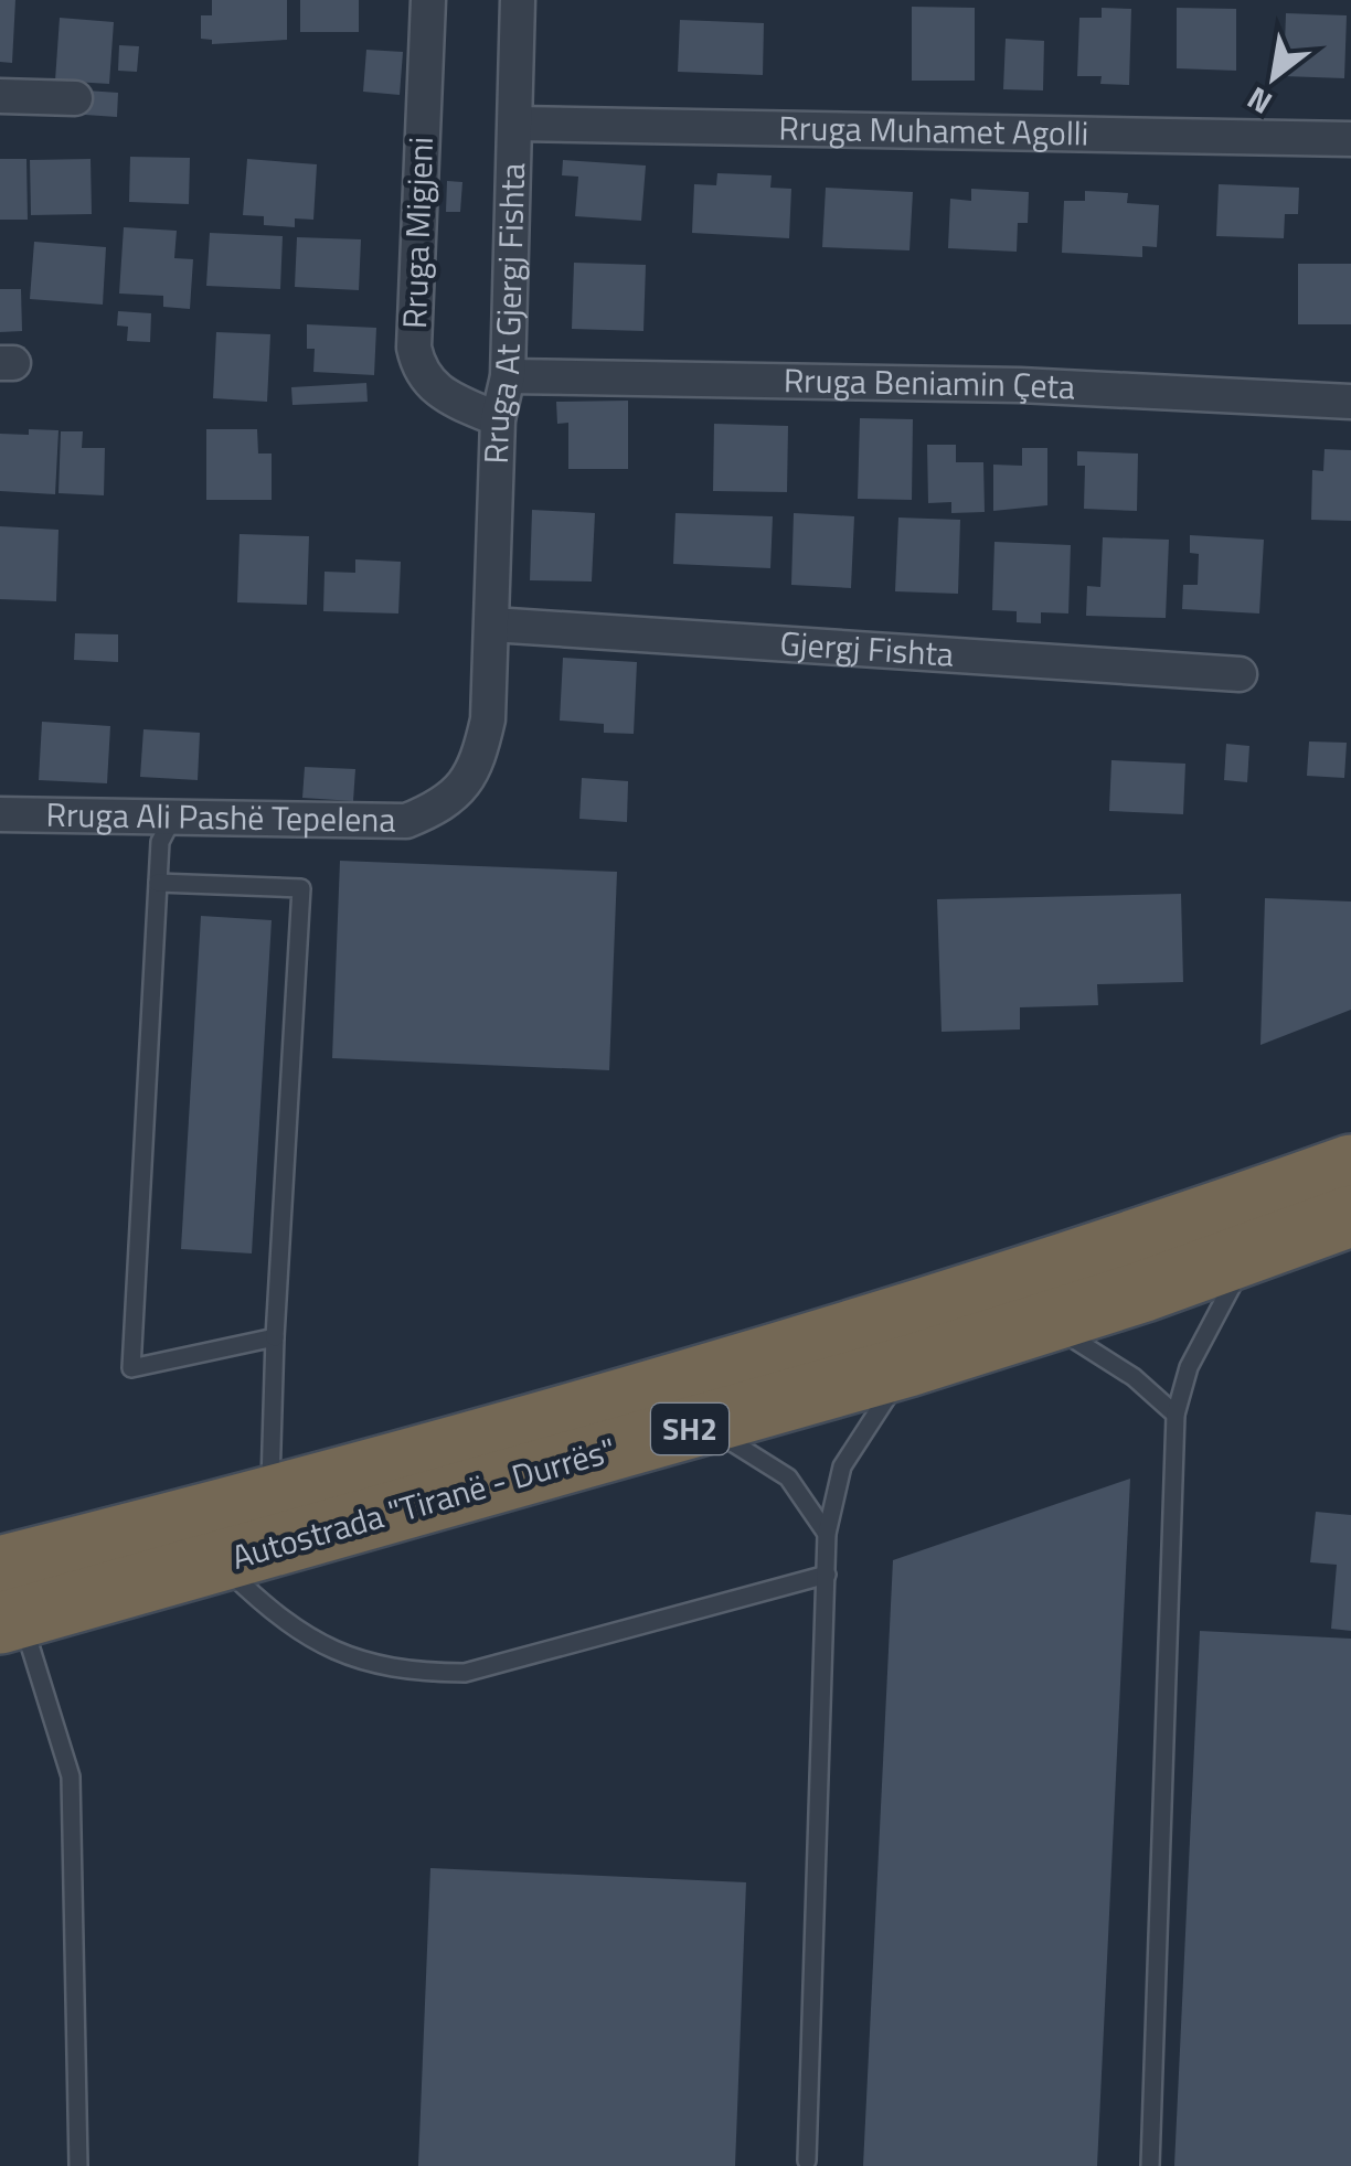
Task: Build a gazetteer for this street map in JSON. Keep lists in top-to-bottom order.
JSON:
{
  "streets": {
    "highway": ["SH2", "Autostrada \"Tiranë - Durrës\""],
    "street": [
      "Rruga Muhamet Agolli",
      "Rruga Migjeni",
      "Rruga At Gjergj Fishta",
      "Rruga Beniamin Çeta",
      "Gjergj Fishta",
      "Rruga Ali Pashë Tepelena"
    ]
  },
  "crossings": [
    ["Rruga Muhamet Agolli", "Rruga At Gjergj Fishta"],
    ["Rruga Migjeni", "Rruga At Gjergj Fishta"],
    ["Rruga At Gjergj Fishta", "Rruga Beniamin Çeta"],
    ["Rruga At Gjergj Fishta", "Gjergj Fishta"],
    ["Rruga At Gjergj Fishta", "Rruga Ali Pashë Tepelena"],
    ["Gjergj Fishta", "Rruga Ali Pashë Tepelena"]
  ],
  "north": "bottom left"
}
